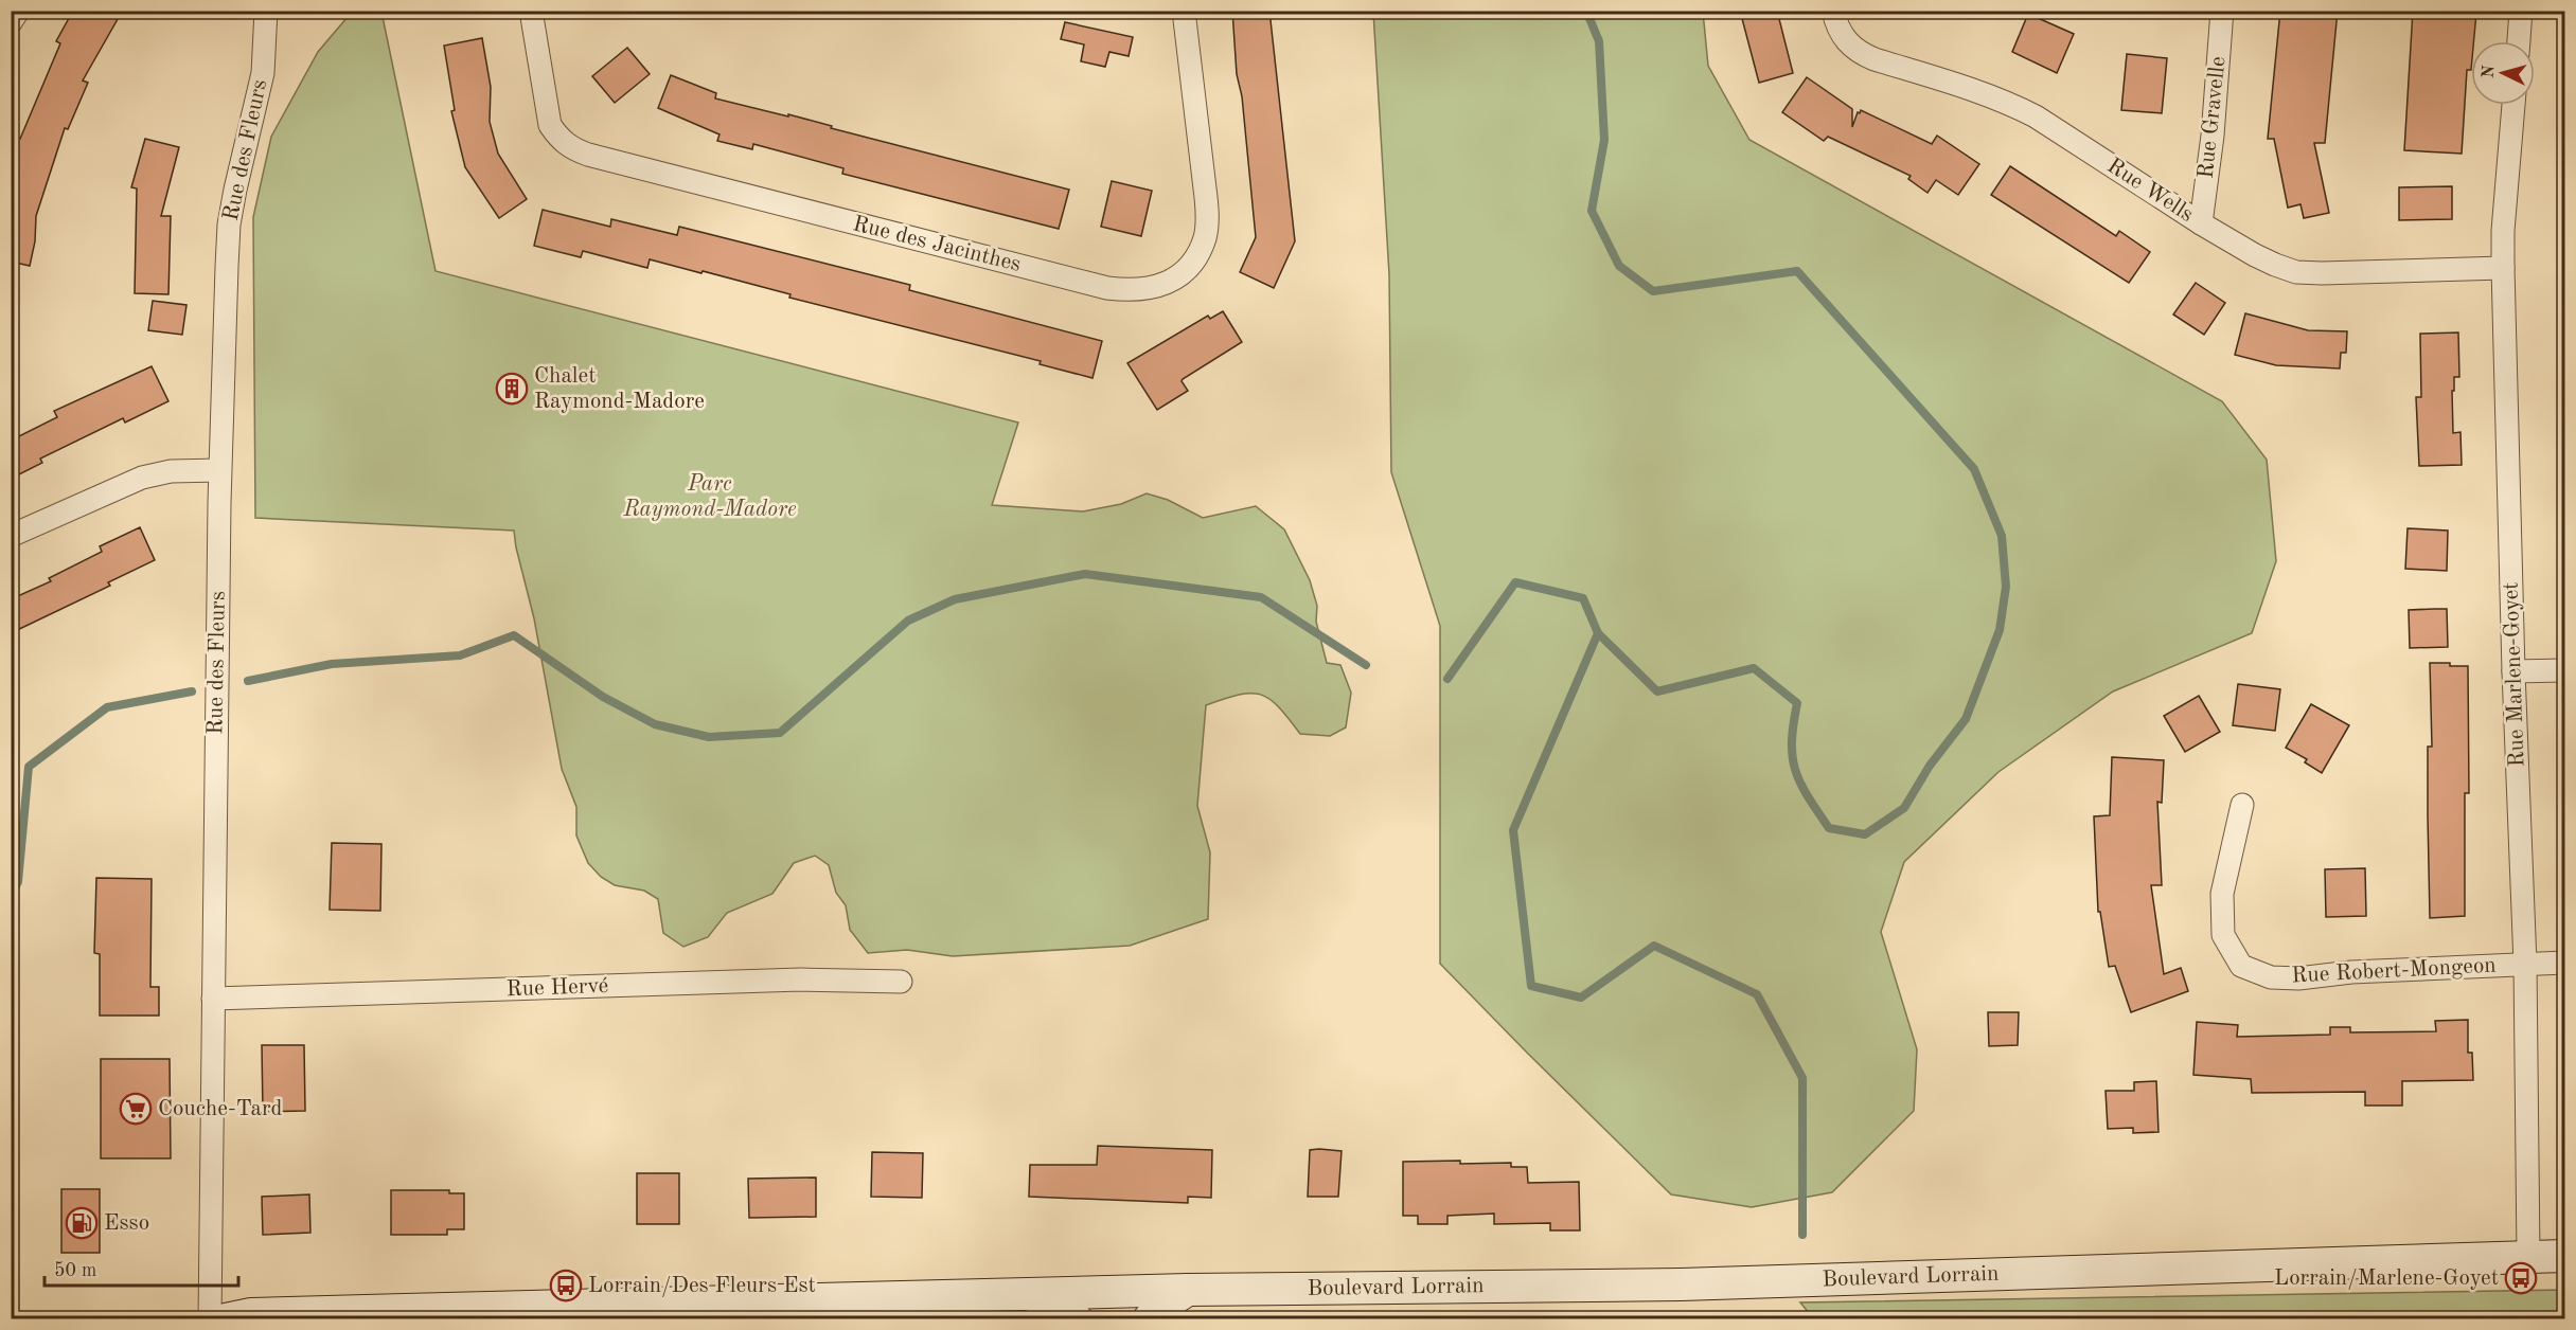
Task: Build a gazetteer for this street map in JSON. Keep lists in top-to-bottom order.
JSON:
{
  "streets": {
    "main road": ["Boulevard Lorrain"],
    "street": [
      "Rue Gravelle",
      "Rue des Fleurs",
      "Rue Wells",
      "Rue des Jacinthes",
      "Rue Marlene-Goyet",
      "Rue Robert-Mongeon",
      "Rue Hervé"
    ]
  },
  "crossings": [
    ["Rue Gravelle", "Rue Wells"],
    ["Rue des Fleurs", "Rue Hervé"],
    ["Rue Wells", "Rue Marlene-Goyet"],
    ["Rue Marlene-Goyet", "Rue Robert-Mongeon"],
    ["Rue Marlene-Goyet", "Boulevard Lorrain"]
  ],
  "parks": ["Parc Raymond-Madore"],
  "places": {
    "building": ["Chalet Raymond-Madore"],
    "supermarket": ["Couche-Tard"],
    "fuel station": ["Esso"],
    "bus stop": ["Lorrain/Marlene-Goyet", "Lorrain/Des Fleurs Est"]
  },
  "scale_bar": "50 m",
  "north": "left"
}
